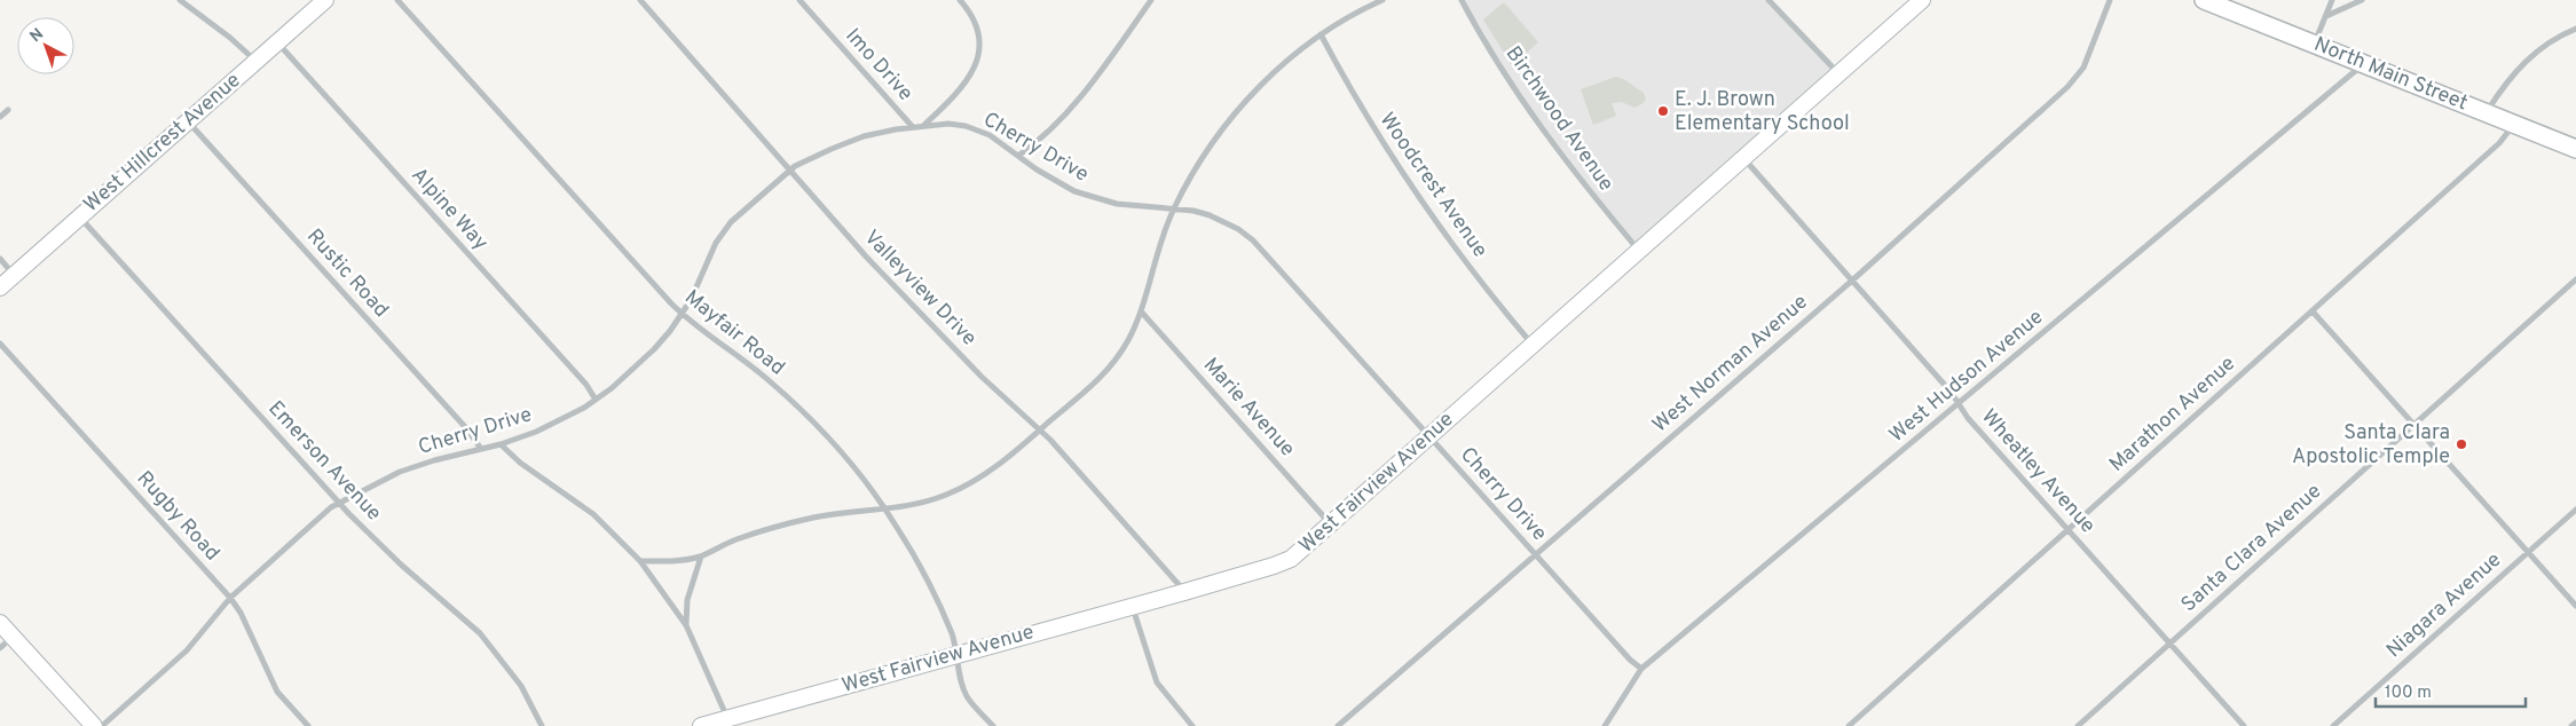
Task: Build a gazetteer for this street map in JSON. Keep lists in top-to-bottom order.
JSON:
{
  "streets": {
    "main road": ["North Main Street"],
    "street": [
      "Imo Drive",
      "Birchwood Avenue",
      "West Hillcrest Avenue",
      "Cherry Drive",
      "Woodcrest Avenue",
      "Alpine Way",
      "Rustic Road",
      "Valleyview Drive",
      "Mayfair Road",
      "West Norman Avenue",
      "West Hudson Avenue",
      "Marie Avenue",
      "Marathon Avenue",
      "Emerson Avenue",
      "Wheatley Avenue",
      "West Fairview Avenue",
      "Rugby Road",
      "Santa Clara Avenue",
      "Niagara Avenue"
    ]
  },
  "crossings": [
    ["Imo Drive", "Cherry Drive"],
    ["North Main Street", "West Hudson Avenue"],
    ["North Main Street", "Marathon Avenue"],
    ["Birchwood Avenue", "West Fairview Avenue"],
    ["West Hillcrest Avenue", "Alpine Way"],
    ["West Hillcrest Avenue", "Rustic Road"],
    ["West Hillcrest Avenue", "Emerson Avenue"],
    ["Cherry Drive", "Alpine Way"],
    ["Cherry Drive", "Rustic Road"],
    ["Cherry Drive", "Valleyview Drive"],
    ["Cherry Drive", "Mayfair Road"],
    ["Cherry Drive", "West Norman Avenue"],
    ["Cherry Drive", "West Hudson Avenue"],
    ["Cherry Drive", "Emerson Avenue"],
    ["Cherry Drive", "West Fairview Avenue"],
    ["Cherry Drive", "Rugby Road"],
    ["Woodcrest Avenue", "West Fairview Avenue"],
    ["Valleyview Drive", "West Fairview Avenue"],
    ["Mayfair Road", "West Fairview Avenue"],
    ["West Norman Avenue", "Wheatley Avenue"],
    ["West Hudson Avenue", "Wheatley Avenue"],
    ["Marie Avenue", "West Fairview Avenue"],
    ["Marathon Avenue", "Wheatley Avenue"],
    ["Wheatley Avenue", "West Fairview Avenue"],
    ["Wheatley Avenue", "Santa Clara Avenue"]
  ],
  "places": ["E. J. Brown Elementary School", "Santa Clara Apostolic Temple"],
  "scale_bar": "100 m",
  "north": "top left"
}
